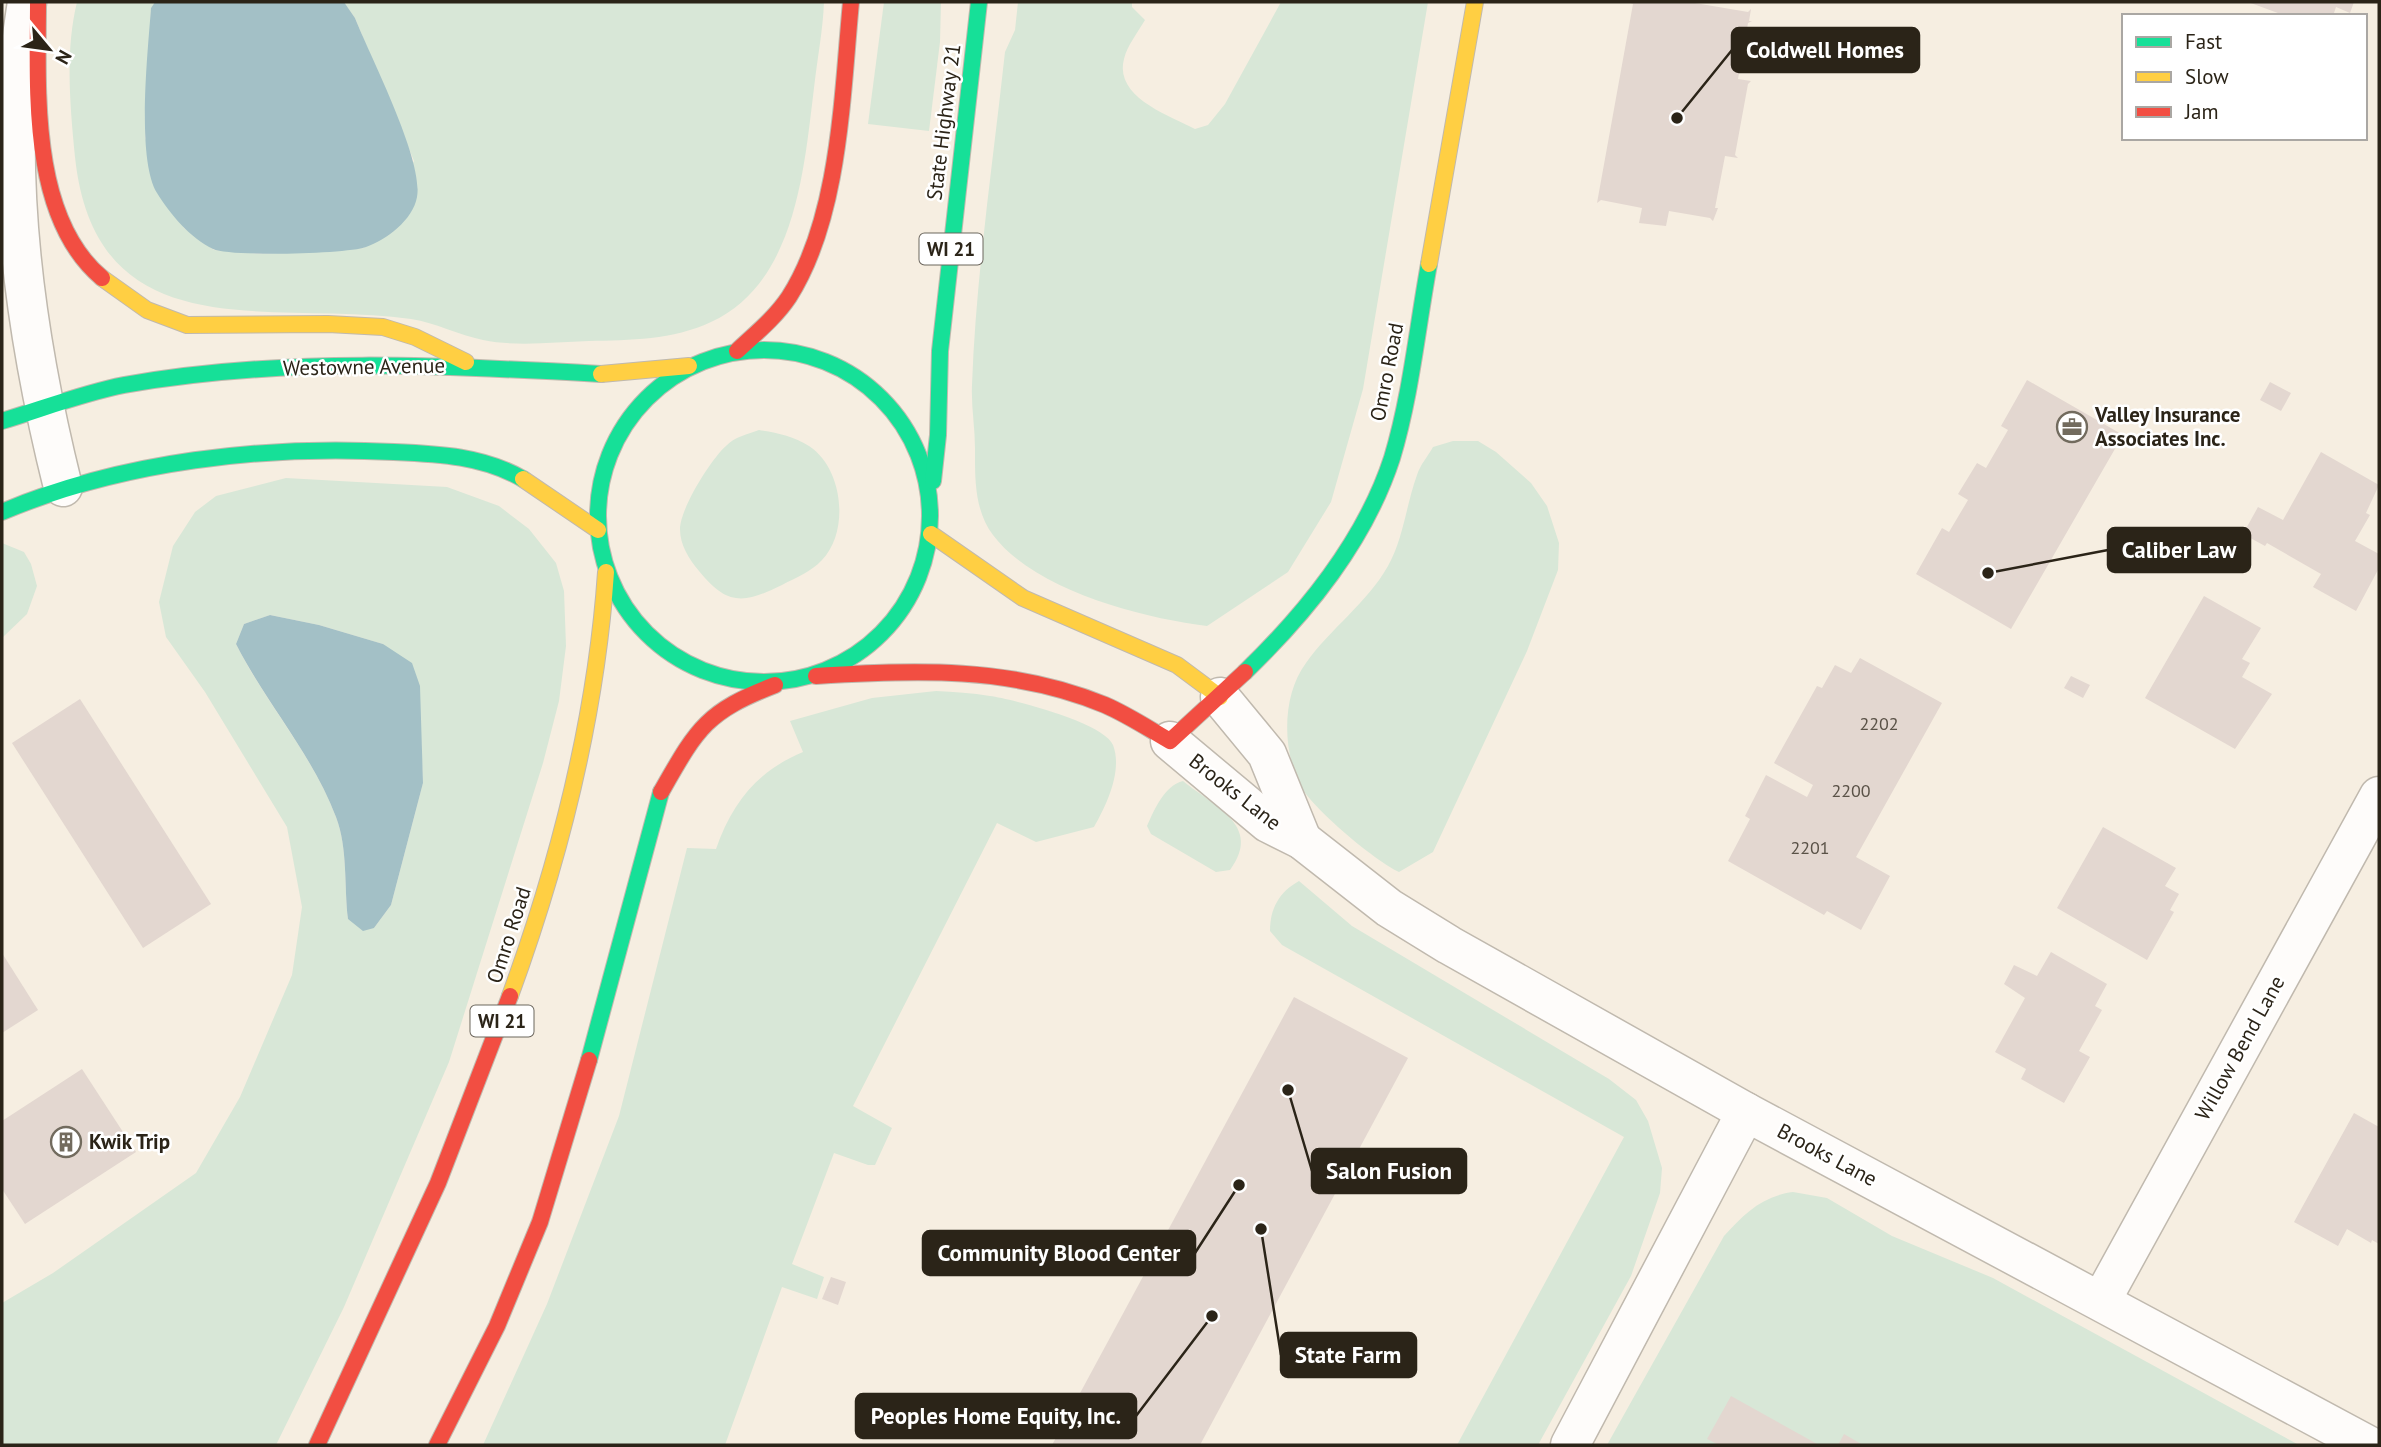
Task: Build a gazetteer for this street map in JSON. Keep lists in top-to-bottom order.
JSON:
{
  "streets": {
    "main road": [
      "State Highway 21",
      "WI 21",
      "Westowne Avenue",
      "Omro Road"
    ],
    "street": ["Brooks Lane", "Willow Bend Lane"]
  },
  "crossings": [
    ["Omro Road", "Brooks Lane"],
    ["Brooks Lane", "Willow Bend Lane"]
  ],
  "places": {
    "other": [
      "Coldwell Homes",
      "Caliber Law",
      "Salon Fusion",
      "Community Blood Center",
      "State Farm",
      "Peoples Home Equity, Inc."
    ],
    "office": ["Valley Insurance Associates Inc."],
    "building": ["Kwik Trip"]
  },
  "house_numbers": ["2202", "2200", "2201"],
  "legend": ["Fast", "Slow", "Jam"],
  "north": "bottom right"
}
